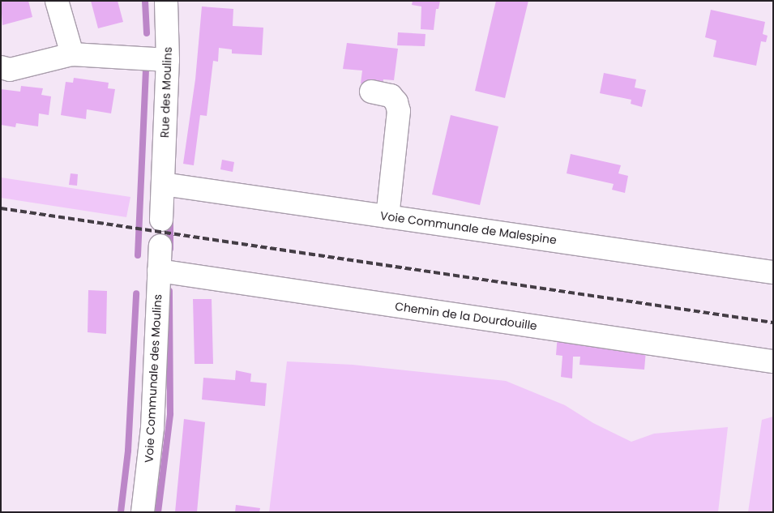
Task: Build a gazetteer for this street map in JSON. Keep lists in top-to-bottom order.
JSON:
{
  "streets": {
    "street": [
      "Rue des Moulins",
      "Voie Communale de Malespine",
      "Chemin de la Dourdouille",
      "Voie Communale des Moulins"
    ]
  },
  "crossings": [
    ["Rue des Moulins", "Voie Communale de Malespine"],
    ["Chemin de la Dourdouille", "Voie Communale des Moulins"]
  ]
}
